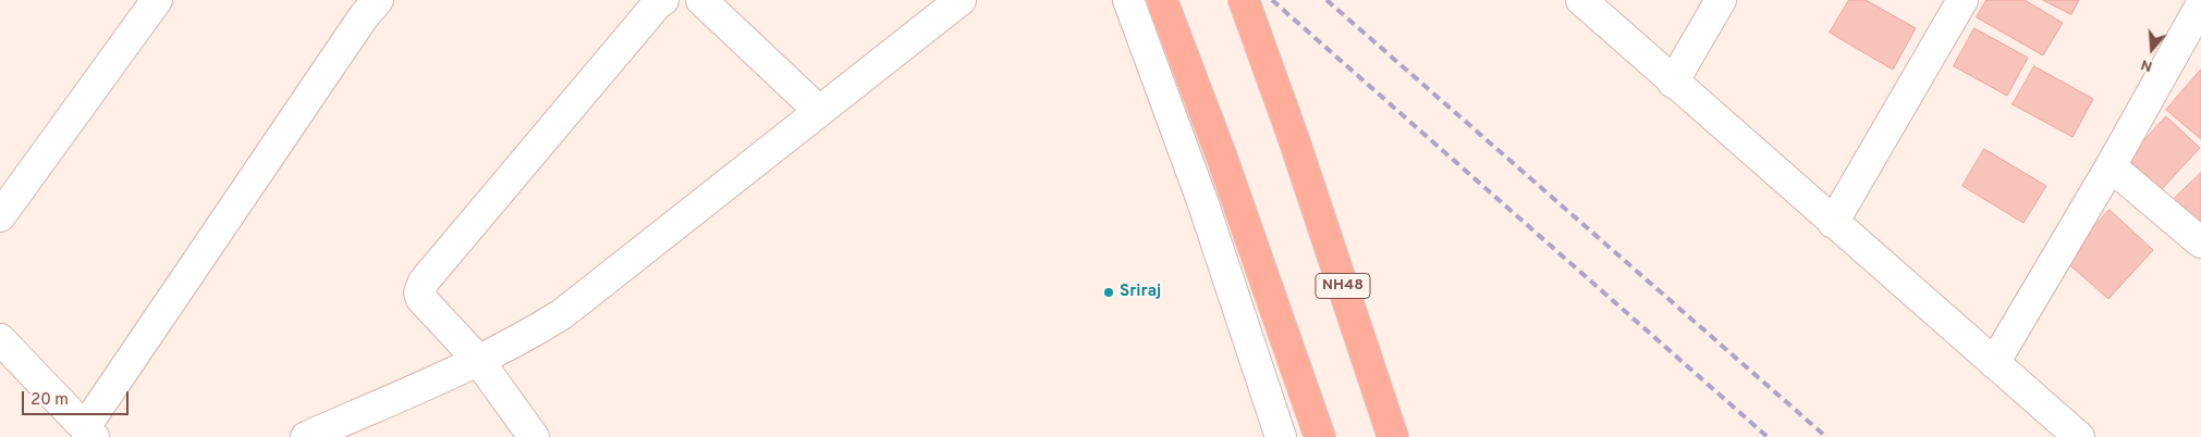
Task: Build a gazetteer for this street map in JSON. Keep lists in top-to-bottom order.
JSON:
{
  "streets": {
    "highway": ["NH48"]
  },
  "places": ["Sriraj"],
  "scale_bar": "20 m",
  "north": "bottom"
}
